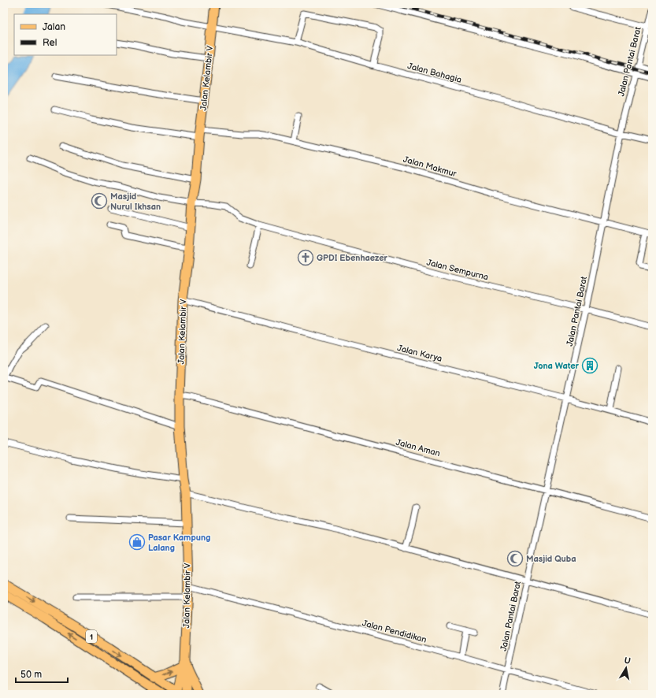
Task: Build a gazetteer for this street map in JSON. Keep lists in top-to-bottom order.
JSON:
{
  "streets": {
    "main road": ["Jalan Kelambir V", "1"],
    "street": [
      "Jalan Pantai Barat",
      "Jalan Bahagia",
      "Jalan Makmur",
      "Jalan Sempurna",
      "Jalan Karya",
      "Jalan Aman",
      "Jalan Pendidikan"
    ]
  },
  "crossings": [
    ["Jalan Pantai Barat", "Jalan Bahagia"],
    ["Jalan Pantai Barat", "Jalan Makmur"],
    ["Jalan Pantai Barat", "Jalan Sempurna"],
    ["Jalan Pantai Barat", "Jalan Karya"],
    ["Jalan Pantai Barat", "Jalan Aman"],
    ["Jalan Pantai Barat", "Jalan Pendidikan"],
    ["Jalan Bahagia", "Jalan Kelambir V"],
    ["Jalan Kelambir V", "Jalan Makmur"],
    ["Jalan Kelambir V", "Jalan Sempurna"],
    ["Jalan Kelambir V", "Jalan Karya"],
    ["Jalan Kelambir V", "Jalan Aman"],
    ["Jalan Kelambir V", "Jalan Pendidikan"],
    ["Jalan Kelambir V", "1"]
  ],
  "places": {
    "mosque": ["Masjid Nurul Ikhsan", "Masjid Quba"],
    "church": ["GPDI Ebenhaezer"],
    "building": ["Jona Water"],
    "shop": ["Pasar Kampung Lalang"]
  },
  "legend": ["Jalan", "Rel"],
  "scale_bar": "50 m",
  "north": "top"
}
